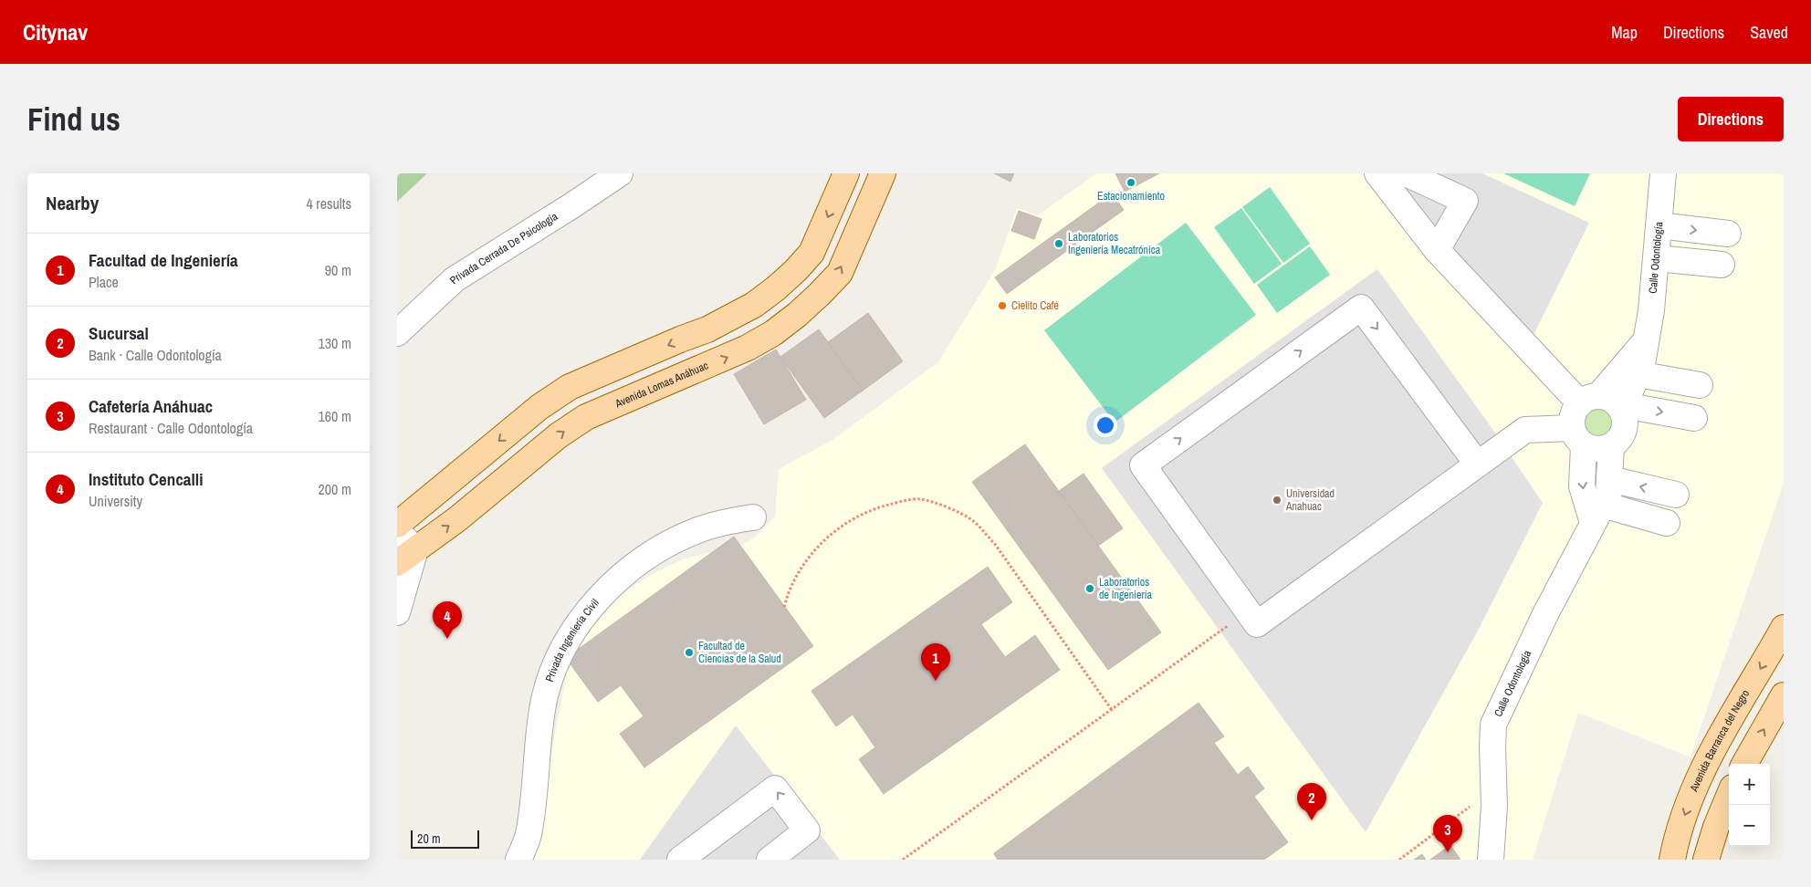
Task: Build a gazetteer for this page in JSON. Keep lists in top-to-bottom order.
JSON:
{
  "streets": {
    "main road": ["Avenida Lomas Anáhuac", "Avenida Barranca del Negro"],
    "street": ["Privada Cerrada De Psicología", "Calle Odontología", "Privada Ingeniería Civil"]
  },
  "places": [
    "Estacionamiento",
    "Laboratorios Ingeniería Mecatrónica",
    "Cielito Café",
    "Universidad Anahuac",
    "Laboratorios de Ingeniería",
    "Facultad de Ciencias de la Salud"
  ],
  "scale_bar": "20 m",
  "page": {
    "header": "Citynav",
    "nav": ["Map", "Directions", "Saved"],
    "buttons": "Directions",
    "title": "Find us",
    "heading": ["Nearby", "4 results"],
    "list": [
      {
        "mark": "1",
        "name": "Facultad de Ingeniería",
        "note": "Place",
        "value": "90 m"
      },
      {
        "mark": "2",
        "name": "Sucursal",
        "note": "Bank · Calle Odontología",
        "value": "130 m"
      },
      {
        "mark": "3",
        "name": "Cafetería Anáhuac",
        "note": "Restaurant · Calle Odontología",
        "value": "160 m"
      },
      {
        "mark": "4",
        "name": "Instituto Cencalli",
        "note": "University",
        "value": "200 m"
      }
    ],
    "pins": [
      "4",
      "1",
      "2",
      "3"
    ],
    "map_buttons": ["+", "−"],
    "scale": "20 m"
  }
}
